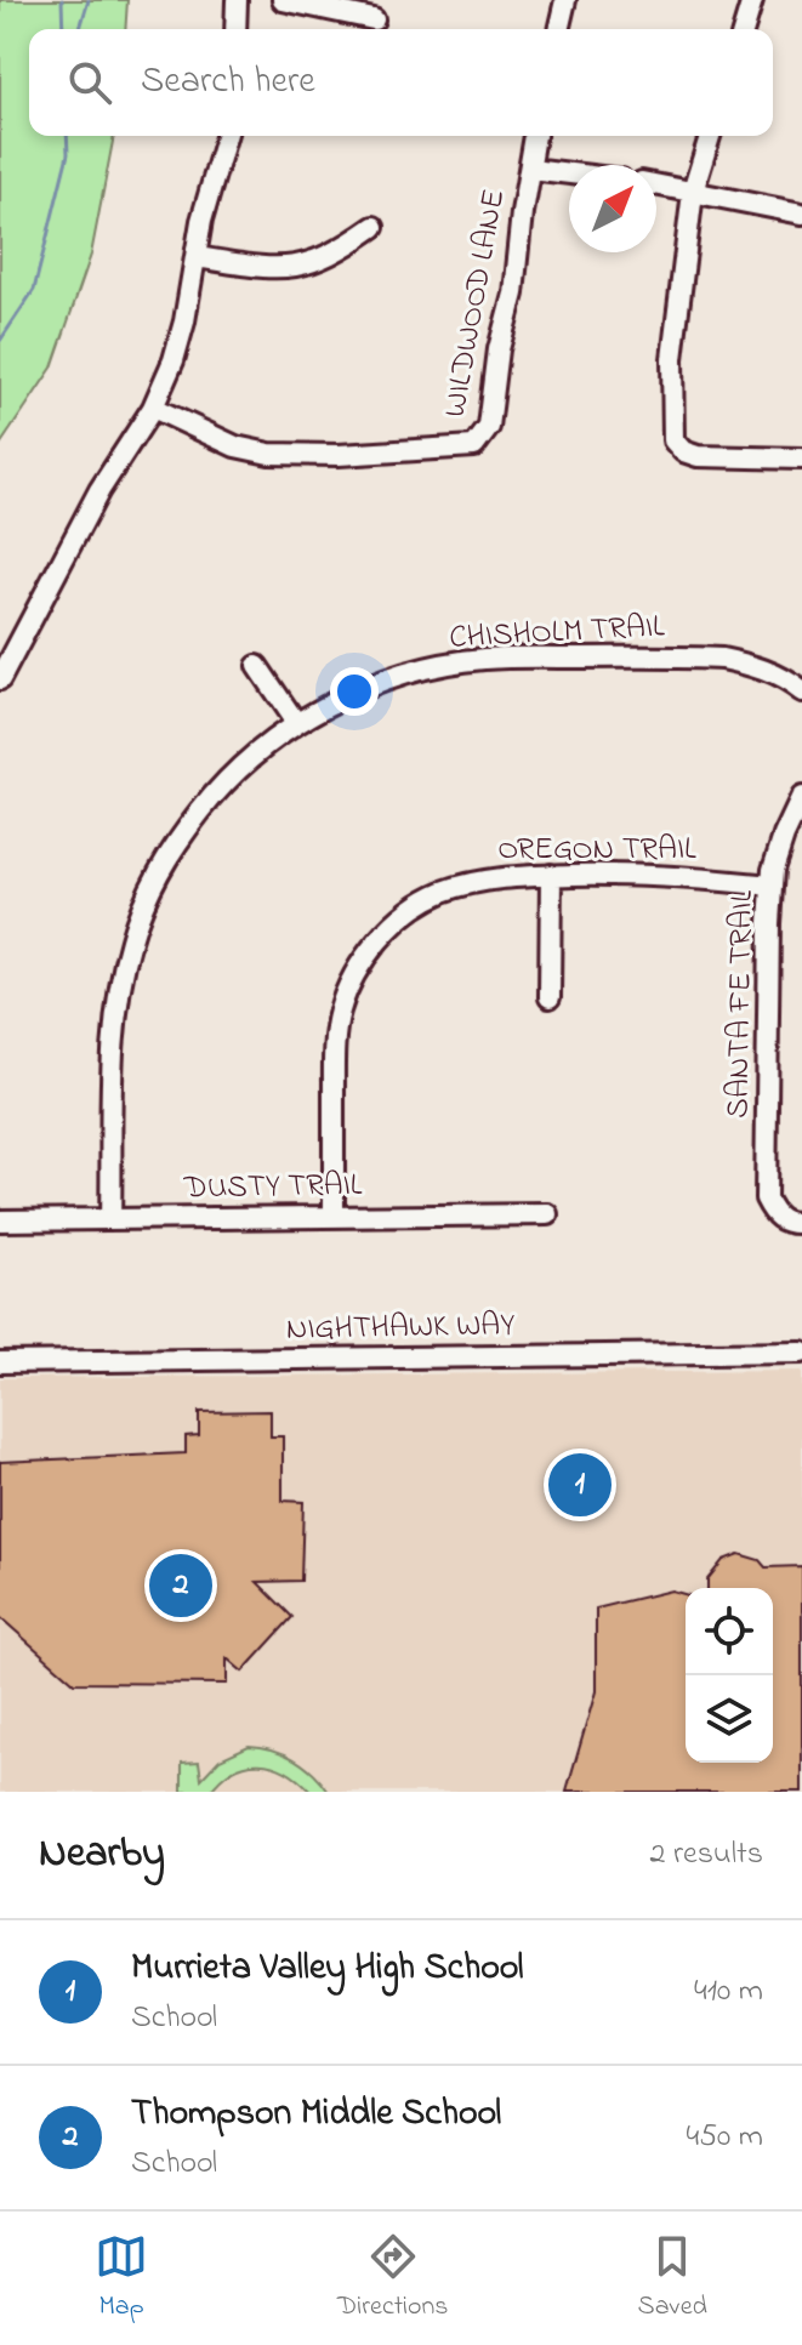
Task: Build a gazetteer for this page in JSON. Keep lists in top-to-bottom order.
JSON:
{
  "streets": {
    "street": [
      "WILDWOOD LANE",
      "CHISHOLM TRAIL",
      "OREGON TRAIL",
      "SANTA FE TRAIL",
      "DUSTY TRAIL",
      "NIGHTHAWK WAY"
    ]
  },
  "crossings": [
    ["CHISHOLM TRAIL", "DUSTY TRAIL"],
    ["OREGON TRAIL", "SANTA FE TRAIL"],
    ["OREGON TRAIL", "DUSTY TRAIL"]
  ],
  "north": "top right",
  "page": {
    "search": "Search here",
    "pins": ["1", "2"],
    "heading": ["Nearby", "2 results"],
    "list": [
      {
        "mark": "1",
        "name": "Murrieta Valley High School",
        "note": "School",
        "value": "410 m"
      },
      {
        "mark": "2",
        "name": "Thompson Middle School",
        "note": "School",
        "value": "450 m"
      }
    ],
    "nav": ["Map", "Directions", "Saved"]
  }
}
